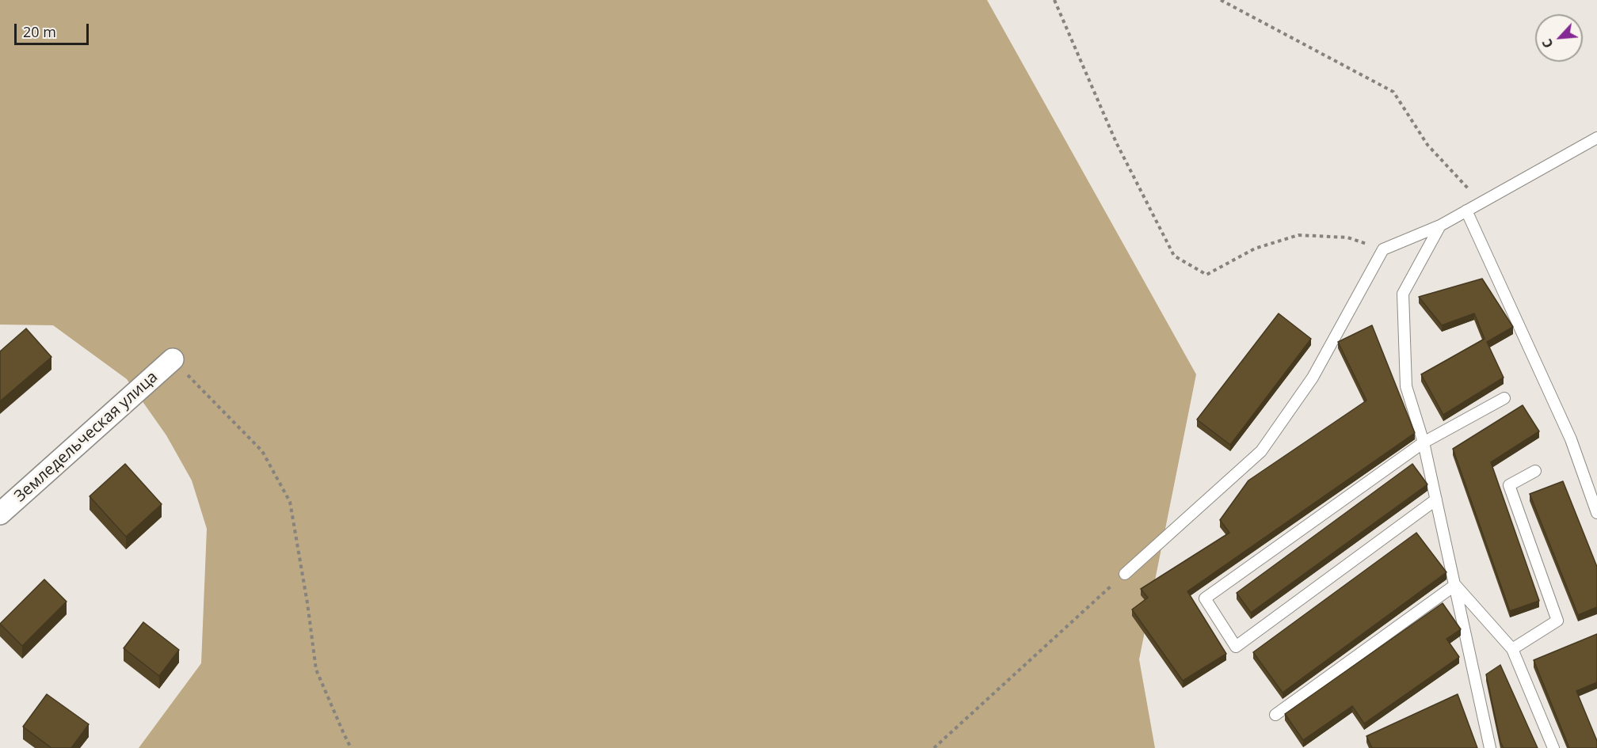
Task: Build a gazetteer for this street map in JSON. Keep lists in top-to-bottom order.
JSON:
{
  "streets": {
    "street": ["Земледельческая улица"]
  },
  "scale_bar": "20 m",
  "north": "bottom left"
}
